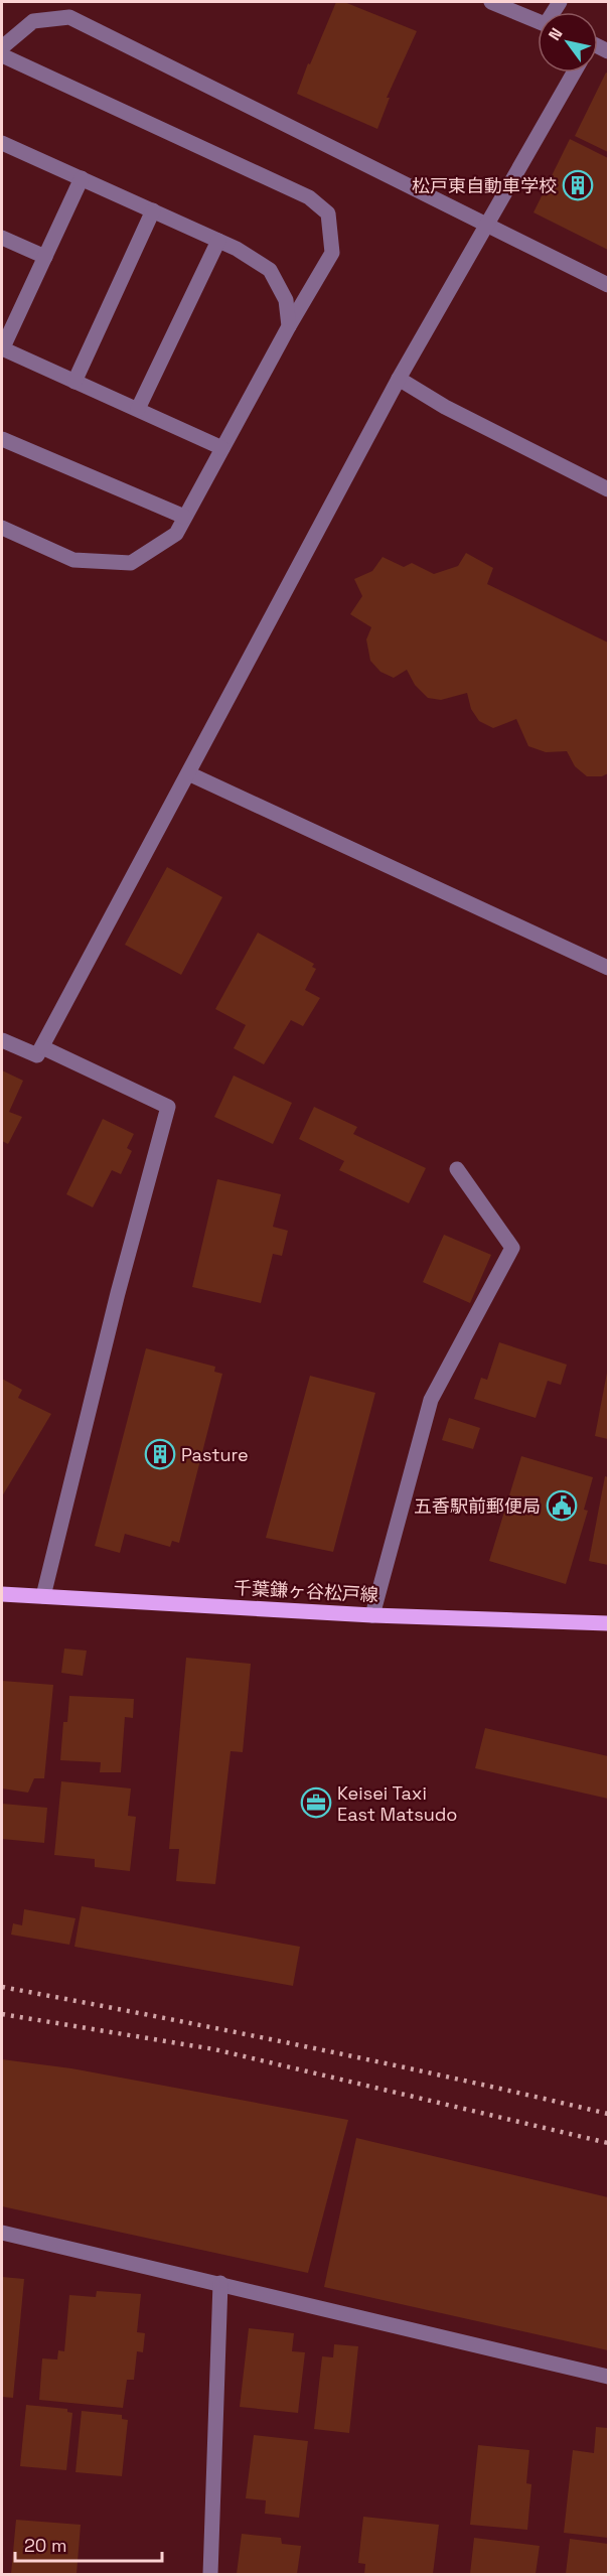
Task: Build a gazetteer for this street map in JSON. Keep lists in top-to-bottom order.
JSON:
{
  "streets": {
    "main road": ["千葉鎌ヶ谷松戸線"]
  },
  "places": {
    "building": ["松戸東自動車学校", "Pasture"],
    "public building": ["五香駅前郵便局"],
    "office": ["Keisei Taxi East Matsudo"]
  },
  "scale_bar": "20 m",
  "north": "top left"
}
